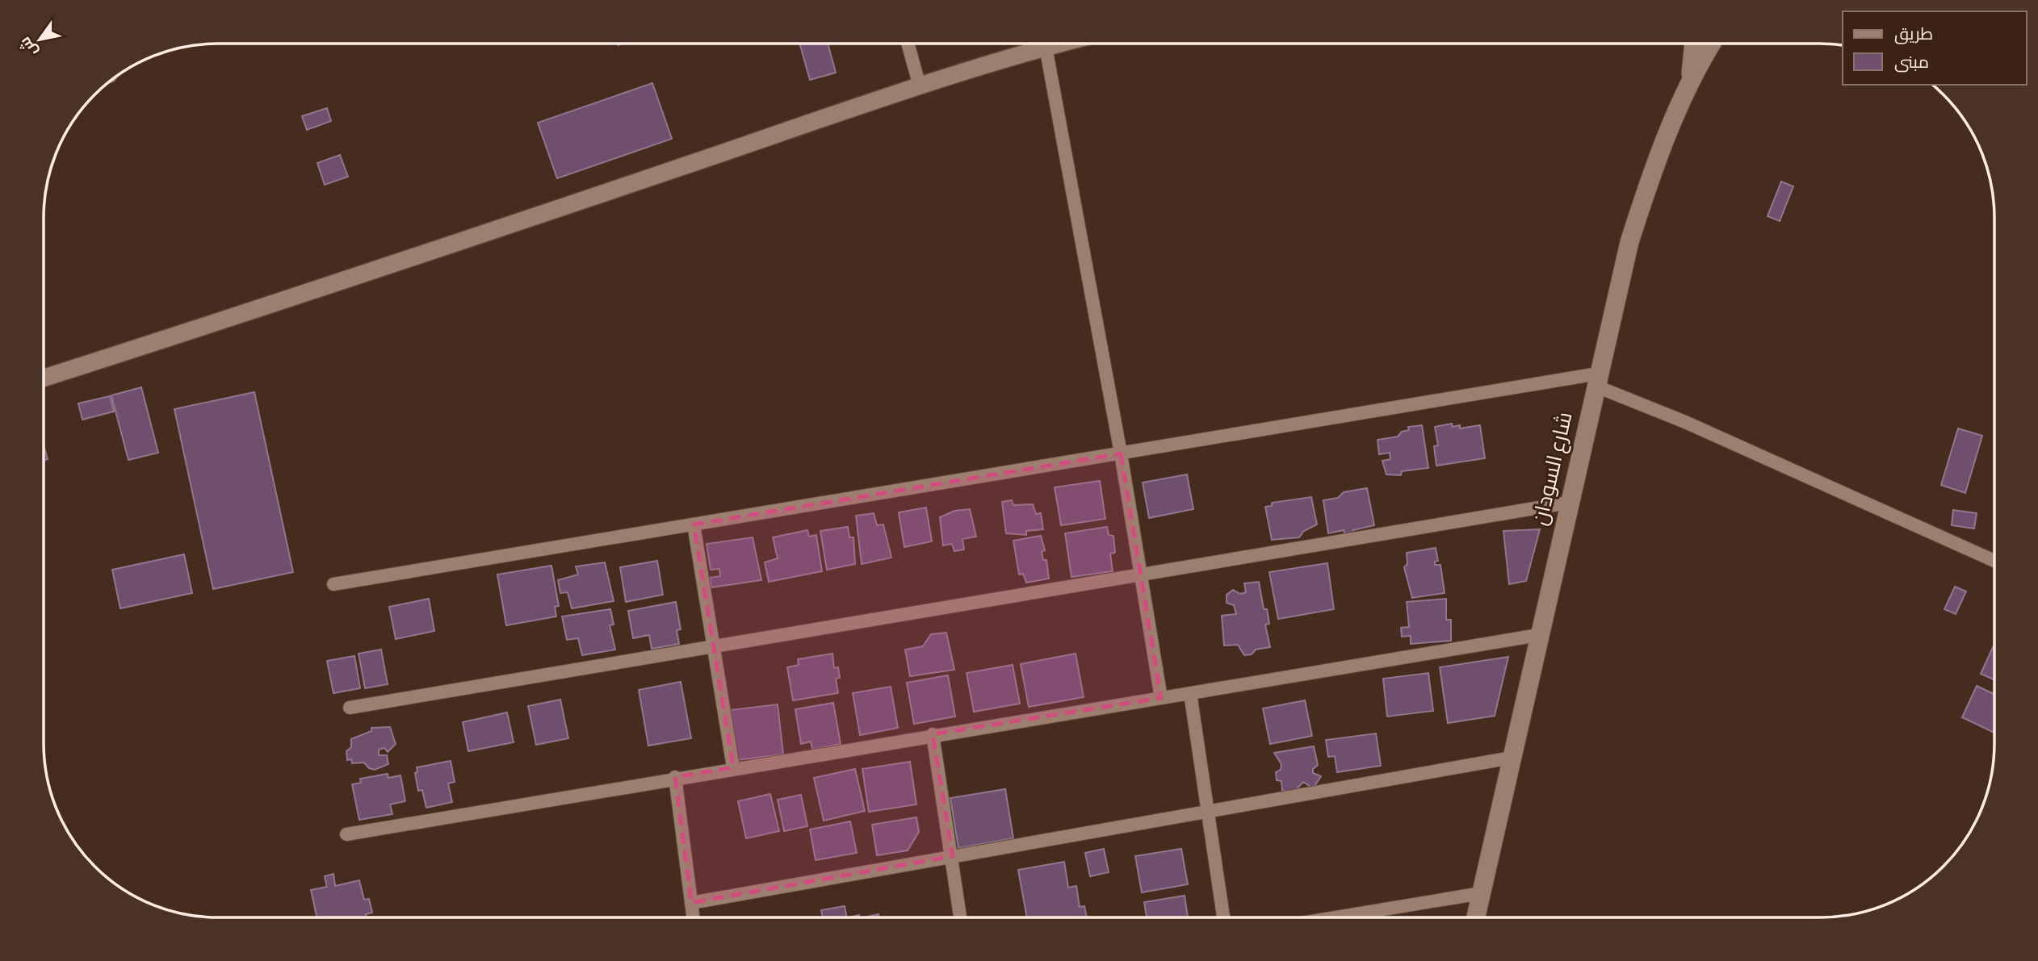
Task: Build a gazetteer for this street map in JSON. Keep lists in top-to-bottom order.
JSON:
{
  "streets": {
    "main road": ["شارع السودان"]
  },
  "legend": ["طريق", "مبنى"],
  "north": "bottom left"
}
